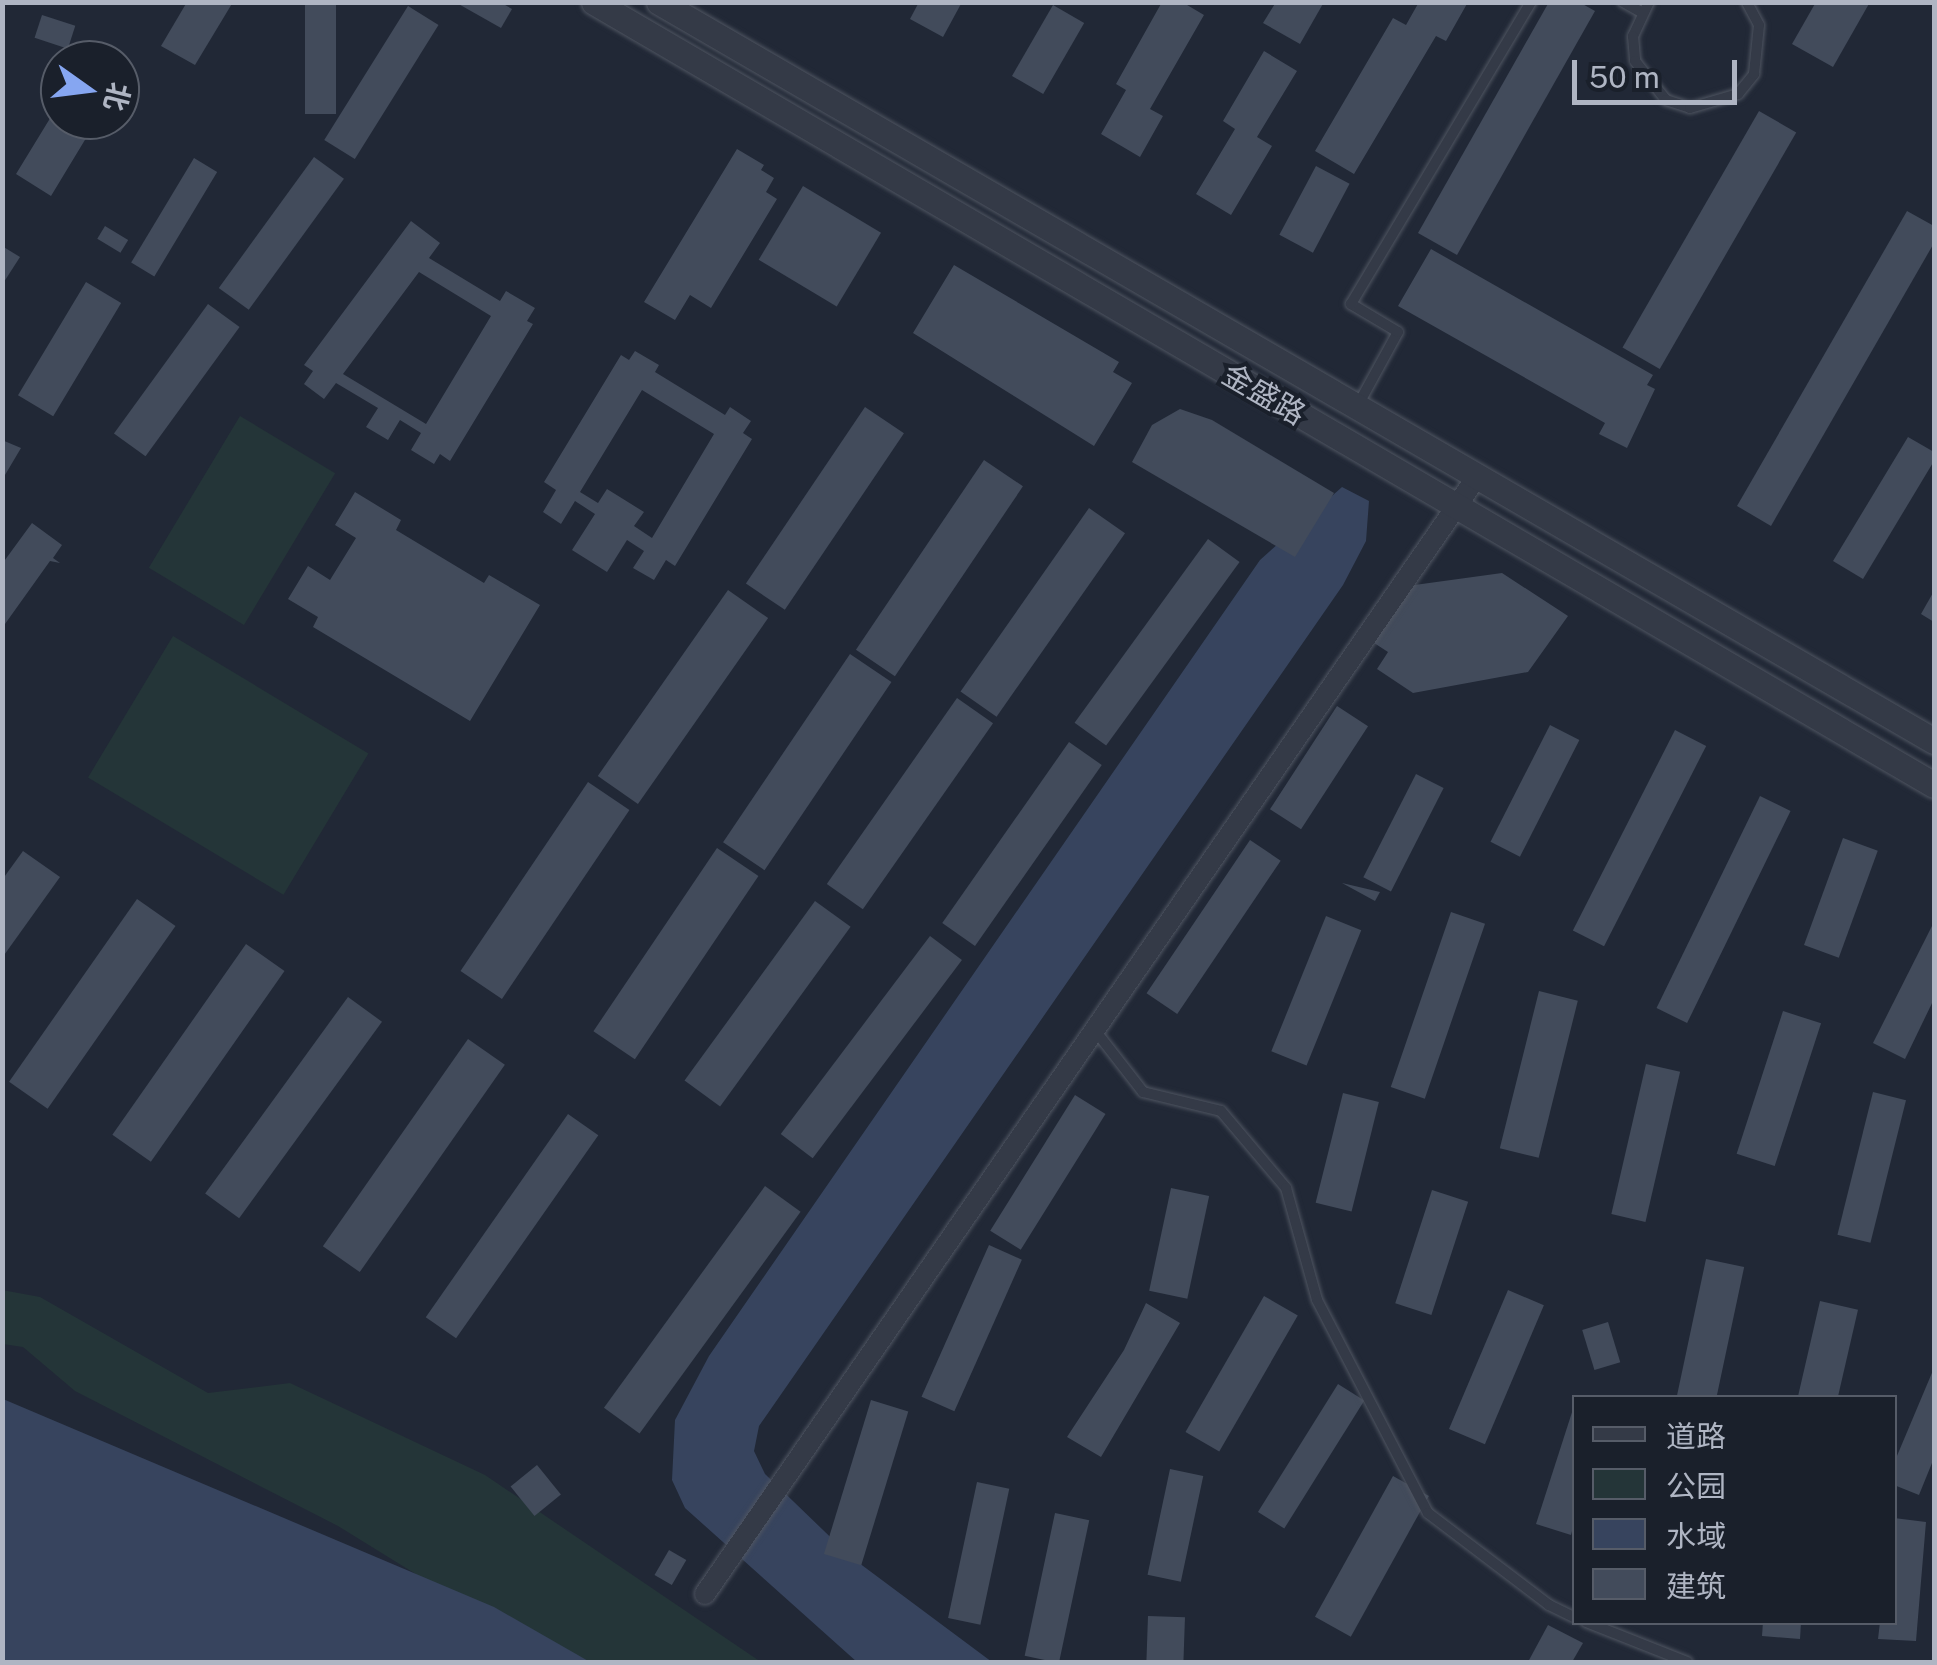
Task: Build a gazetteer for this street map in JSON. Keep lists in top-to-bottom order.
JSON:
{
  "streets": {
    "street": ["金盛路"]
  },
  "legend": [
    "道路",
    "公园",
    "水域",
    "建筑"
  ],
  "scale_bar": "50 m",
  "north": "right"
}
